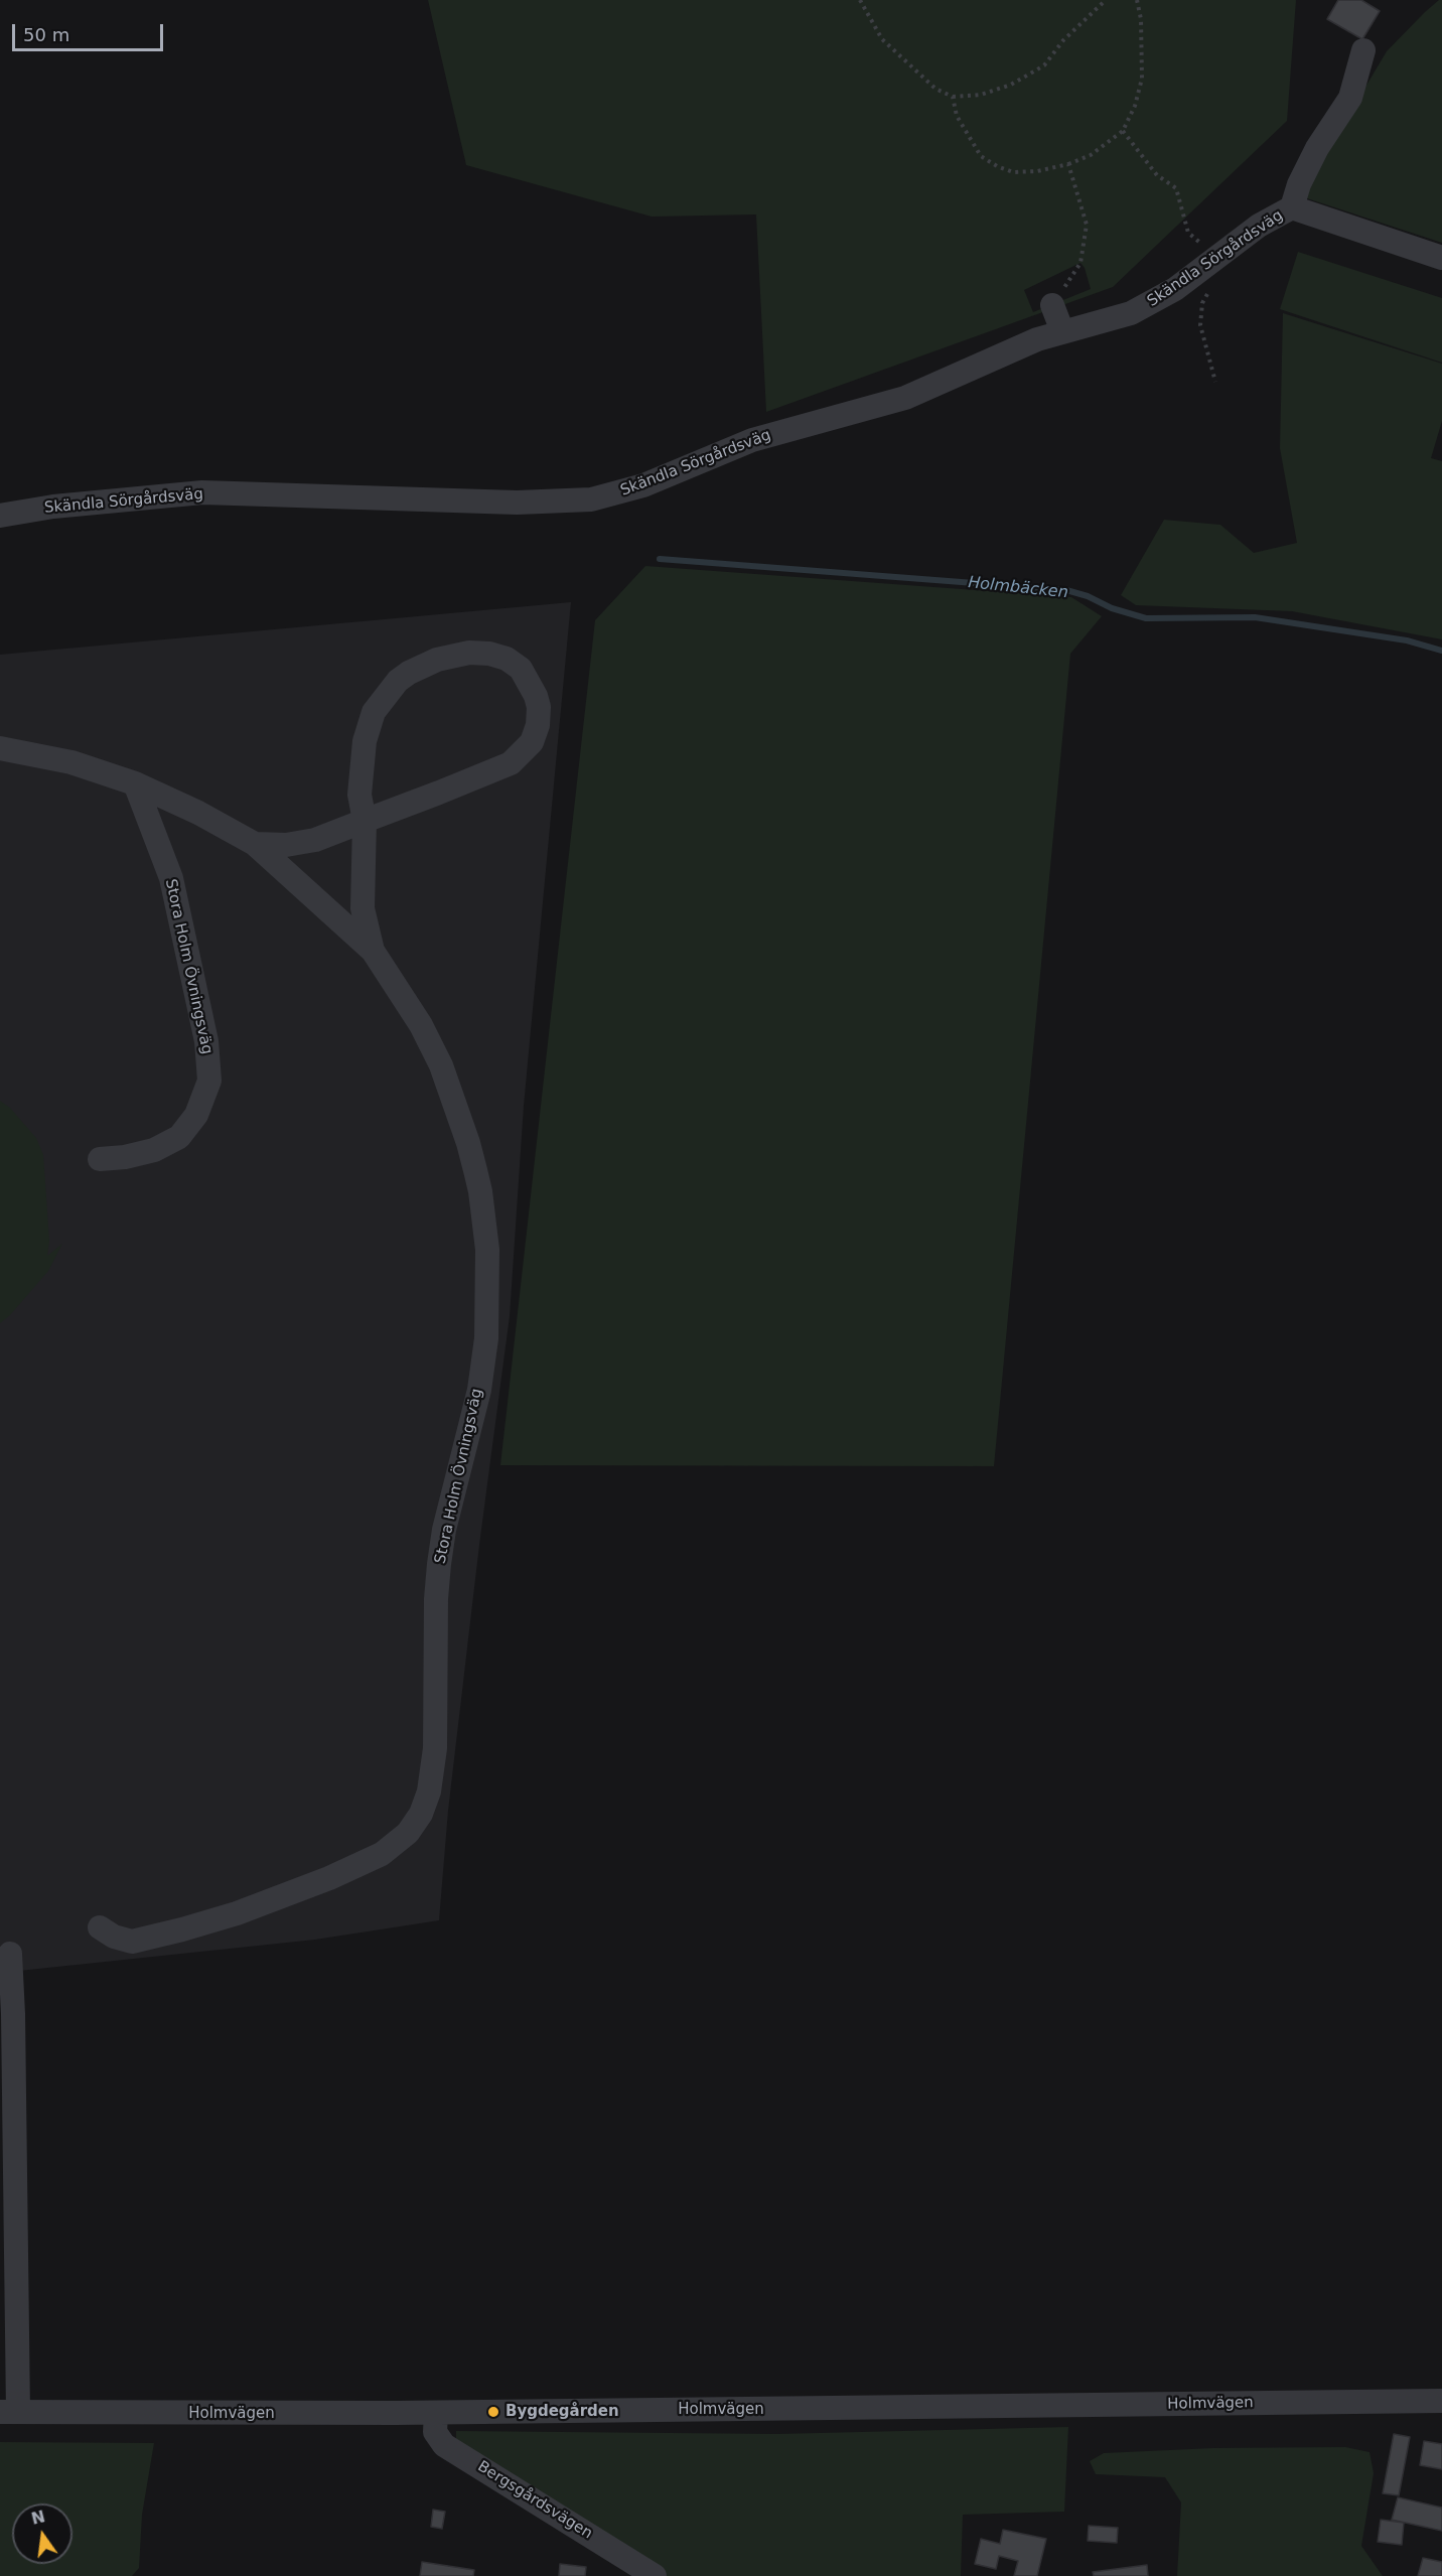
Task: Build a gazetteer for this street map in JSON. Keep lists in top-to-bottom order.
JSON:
{
  "streets": {
    "street": [
      "Skändla Sörgårdsväg",
      "Stora Holm Övningsväg",
      "Holmvägen",
      "Bergsgårdsvägen"
    ]
  },
  "crossings": [
    ["Holmvägen", "Bergsgårdsvägen"]
  ],
  "water": ["Holmbäcken"],
  "places": ["Bygdegården"],
  "scale_bar": "50 m",
  "north": "top"
}
